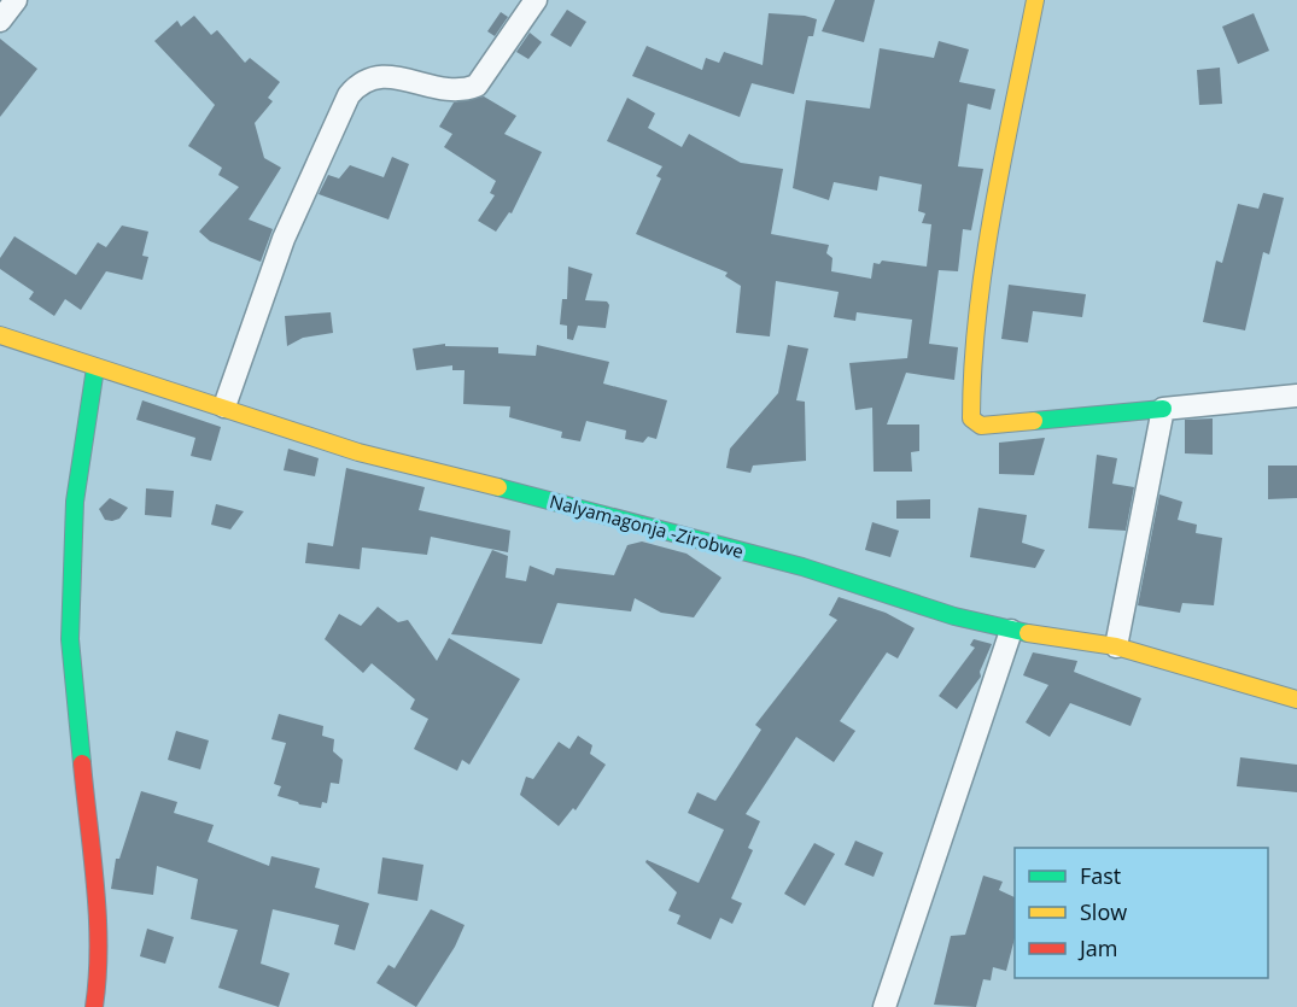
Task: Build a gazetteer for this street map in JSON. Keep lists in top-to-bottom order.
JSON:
{
  "streets": {
    "street": ["Nalyamagonja -Zirobwe"]
  },
  "legend": ["Fast", "Slow", "Jam"]
}
